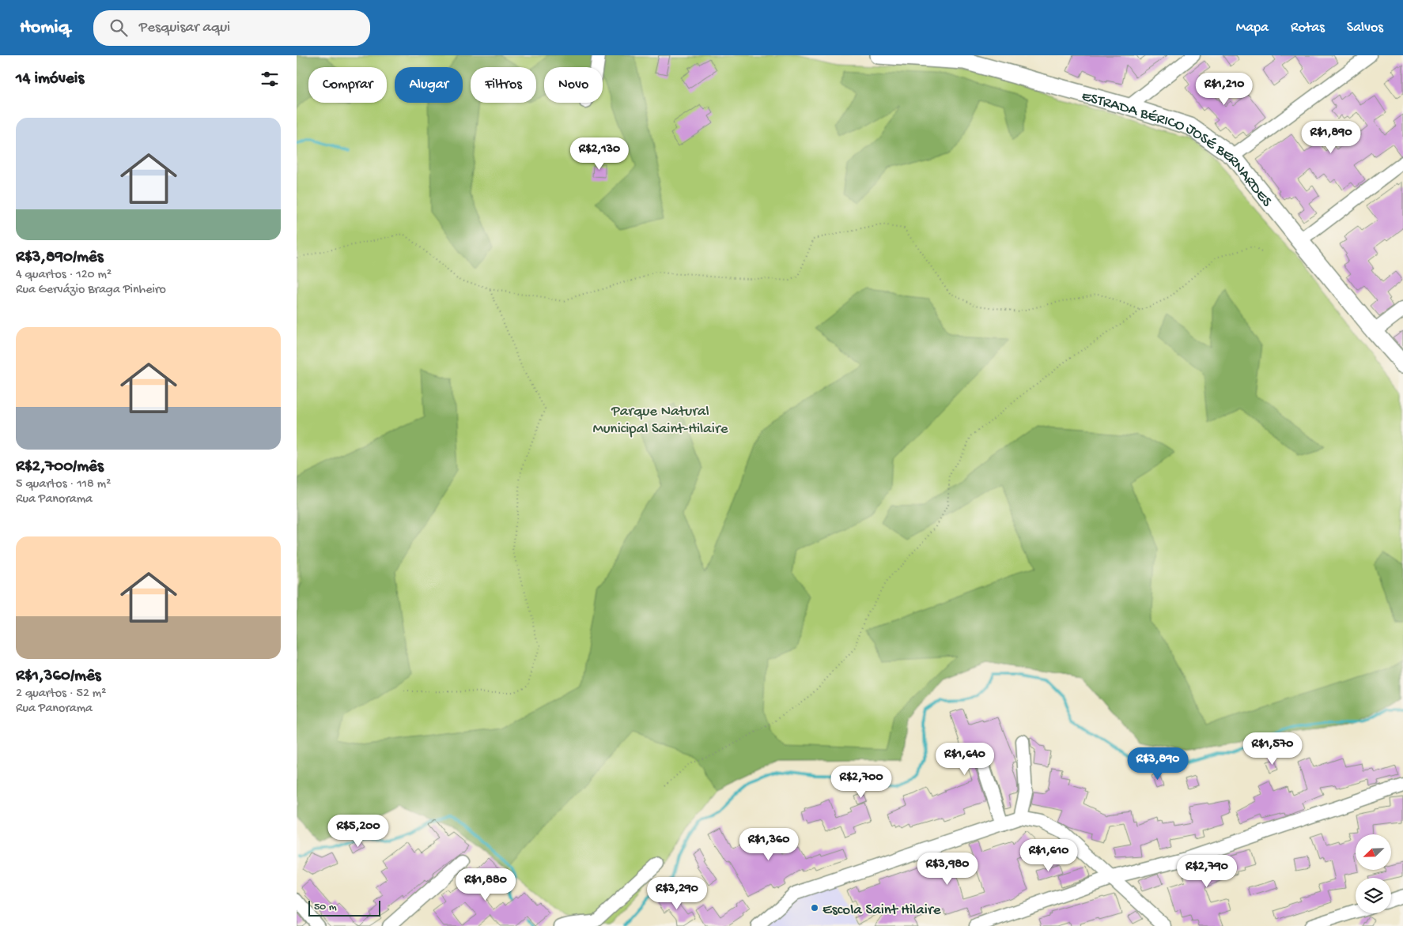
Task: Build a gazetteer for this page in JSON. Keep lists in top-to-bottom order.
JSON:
{
  "streets": {
    "main road": ["ESTRADA BÉRICO JOSÉ BERNARDES"]
  },
  "parks": ["Parque Natural Municipal Saint-Hilaire"],
  "places": ["Escola Saint Hilaire"],
  "scale_bar": "50 m",
  "north": "bottom left",
  "page": {
    "header": "Homiq",
    "search": "Pesquisar aqui",
    "nav": ["Mapa", "Rotas", "Salvos"],
    "heading": "14 imóveis",
    "chip": [
      "Comprar",
      "Alugar",
      "Filtros",
      "Novo"
    ],
    "price": [
      "R$1,210",
      "R$1,890",
      "R$2,130",
      "R$1,570",
      "R$1,640",
      "R$3,890",
      "R$2,700",
      "R$5,200",
      "R$1,360",
      "R$1,610",
      "R$3,980",
      "R$2,790",
      "R$1,880",
      "R$3,290"
    ],
    "list": [
      {
        "name": "R$3,890/mês",
        "note": "4 quartos · 120 m² · Rua Gervázio Braga Pinheiro"
      },
      {
        "name": "R$2,700/mês",
        "note": "5 quartos · 118 m² · Rua Panorama"
      },
      {
        "name": "R$1,360/mês",
        "note": "2 quartos · 52 m² · Rua Panorama"
      }
    ],
    "scale": "50 m"
  }
}
